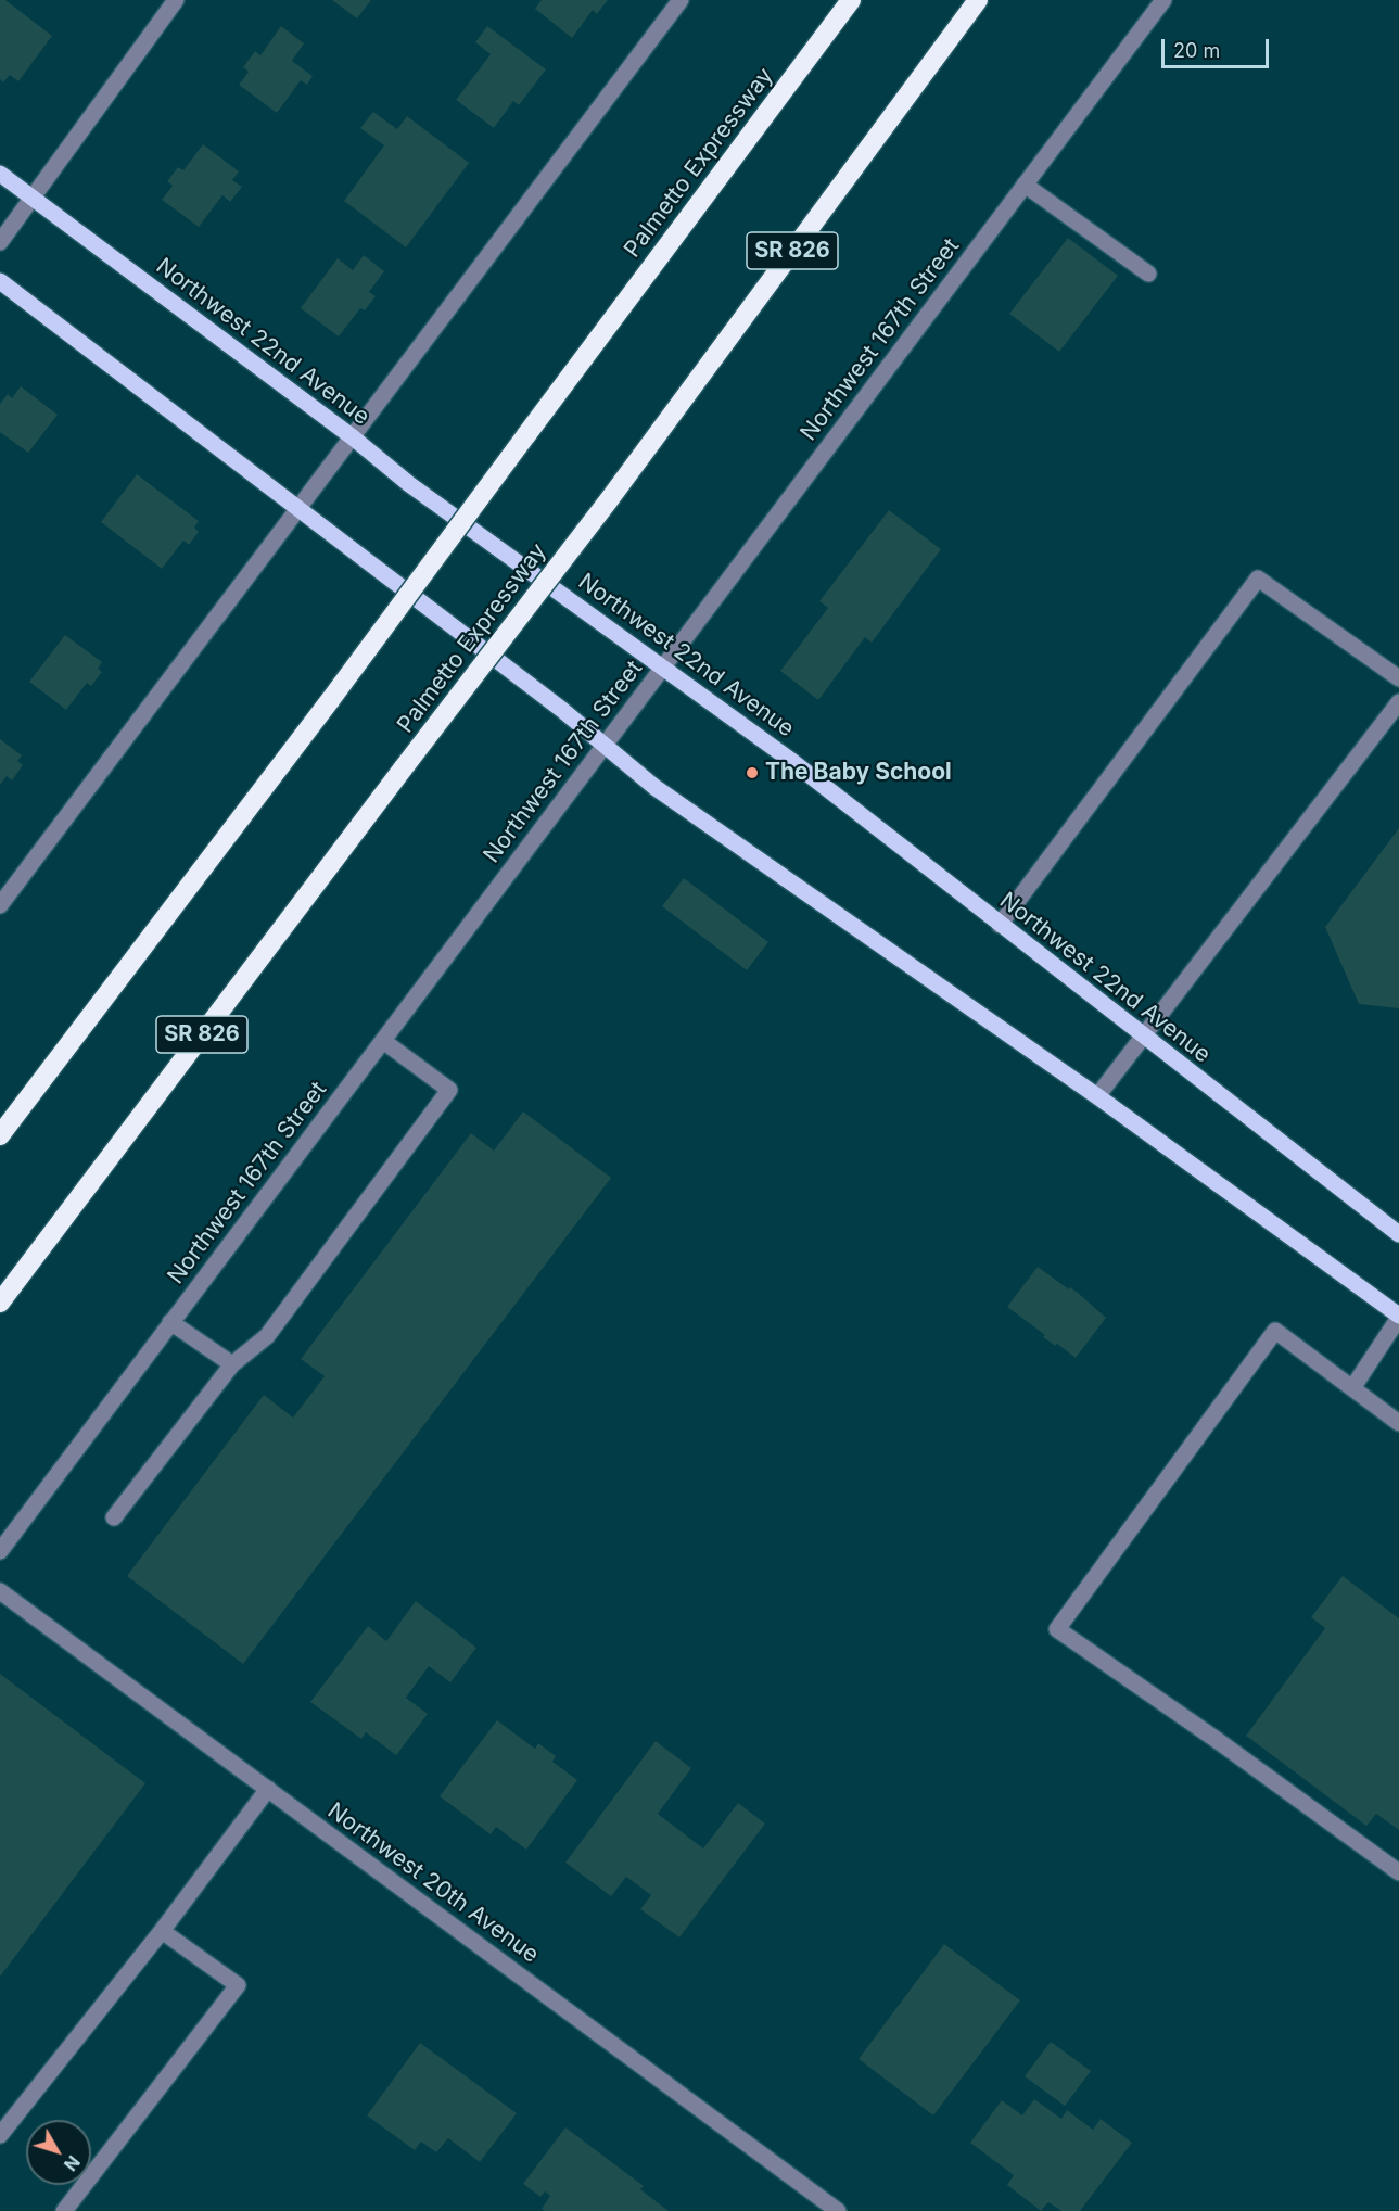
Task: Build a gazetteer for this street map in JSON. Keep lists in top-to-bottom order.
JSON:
{
  "streets": {
    "highway": ["Palmetto Expressway", "SR 826"],
    "main road": ["Northwest 22nd Avenue"],
    "street": ["Northwest 167th Street", "Northwest 20th Avenue"]
  },
  "crossings": [
    ["Northwest 167th Street", "Northwest 22nd Avenue"]
  ],
  "places": ["The Baby School"],
  "scale_bar": "20 m",
  "north": "bottom right"
}
